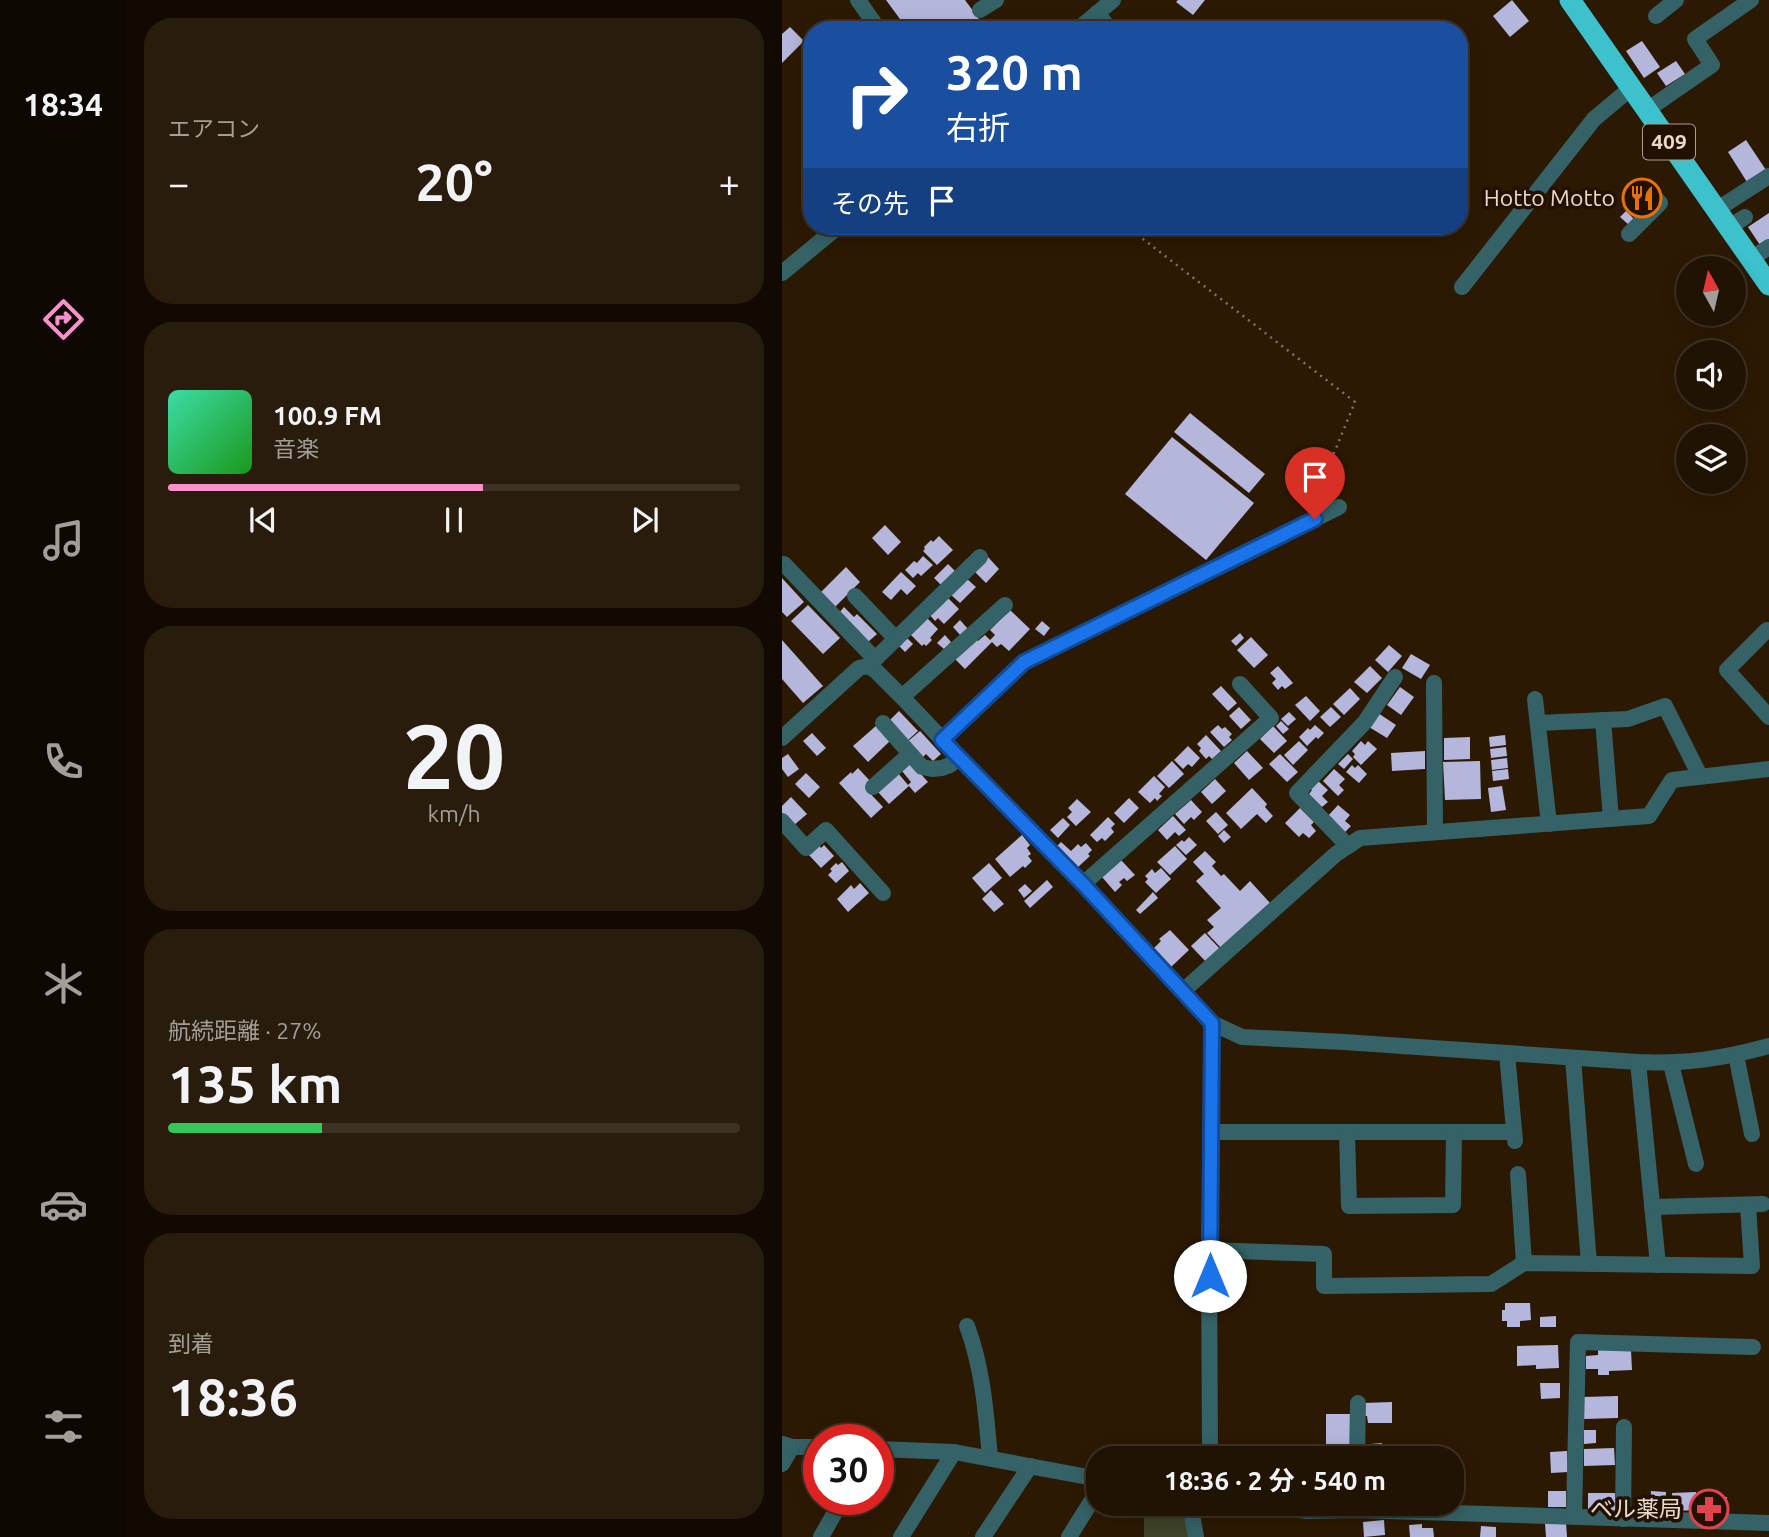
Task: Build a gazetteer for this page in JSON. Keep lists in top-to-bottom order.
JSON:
{
  "streets": {
    "highway": ["409"]
  },
  "places": {
    "restaurant": ["Hotto Motto"],
    "pharmacy": ["ベル薬局"]
  },
  "north": "top",
  "page": {
    "tabs": "18:34",
    "tile": [
      "エアコン",
      ["20", "km/h"],
      ["航続距離 · 27%", "135 km"],
      ["到着", "18:36"]
    ],
    "turn": ["320 m", "右折"],
    "heat": ["−", "20°", "+"],
    "then": "その先",
    "song": ["100.9 FM", "音楽"],
    "limit": "30",
    "trip": "18:36 · 2 分 · 540 m"
  }
}
